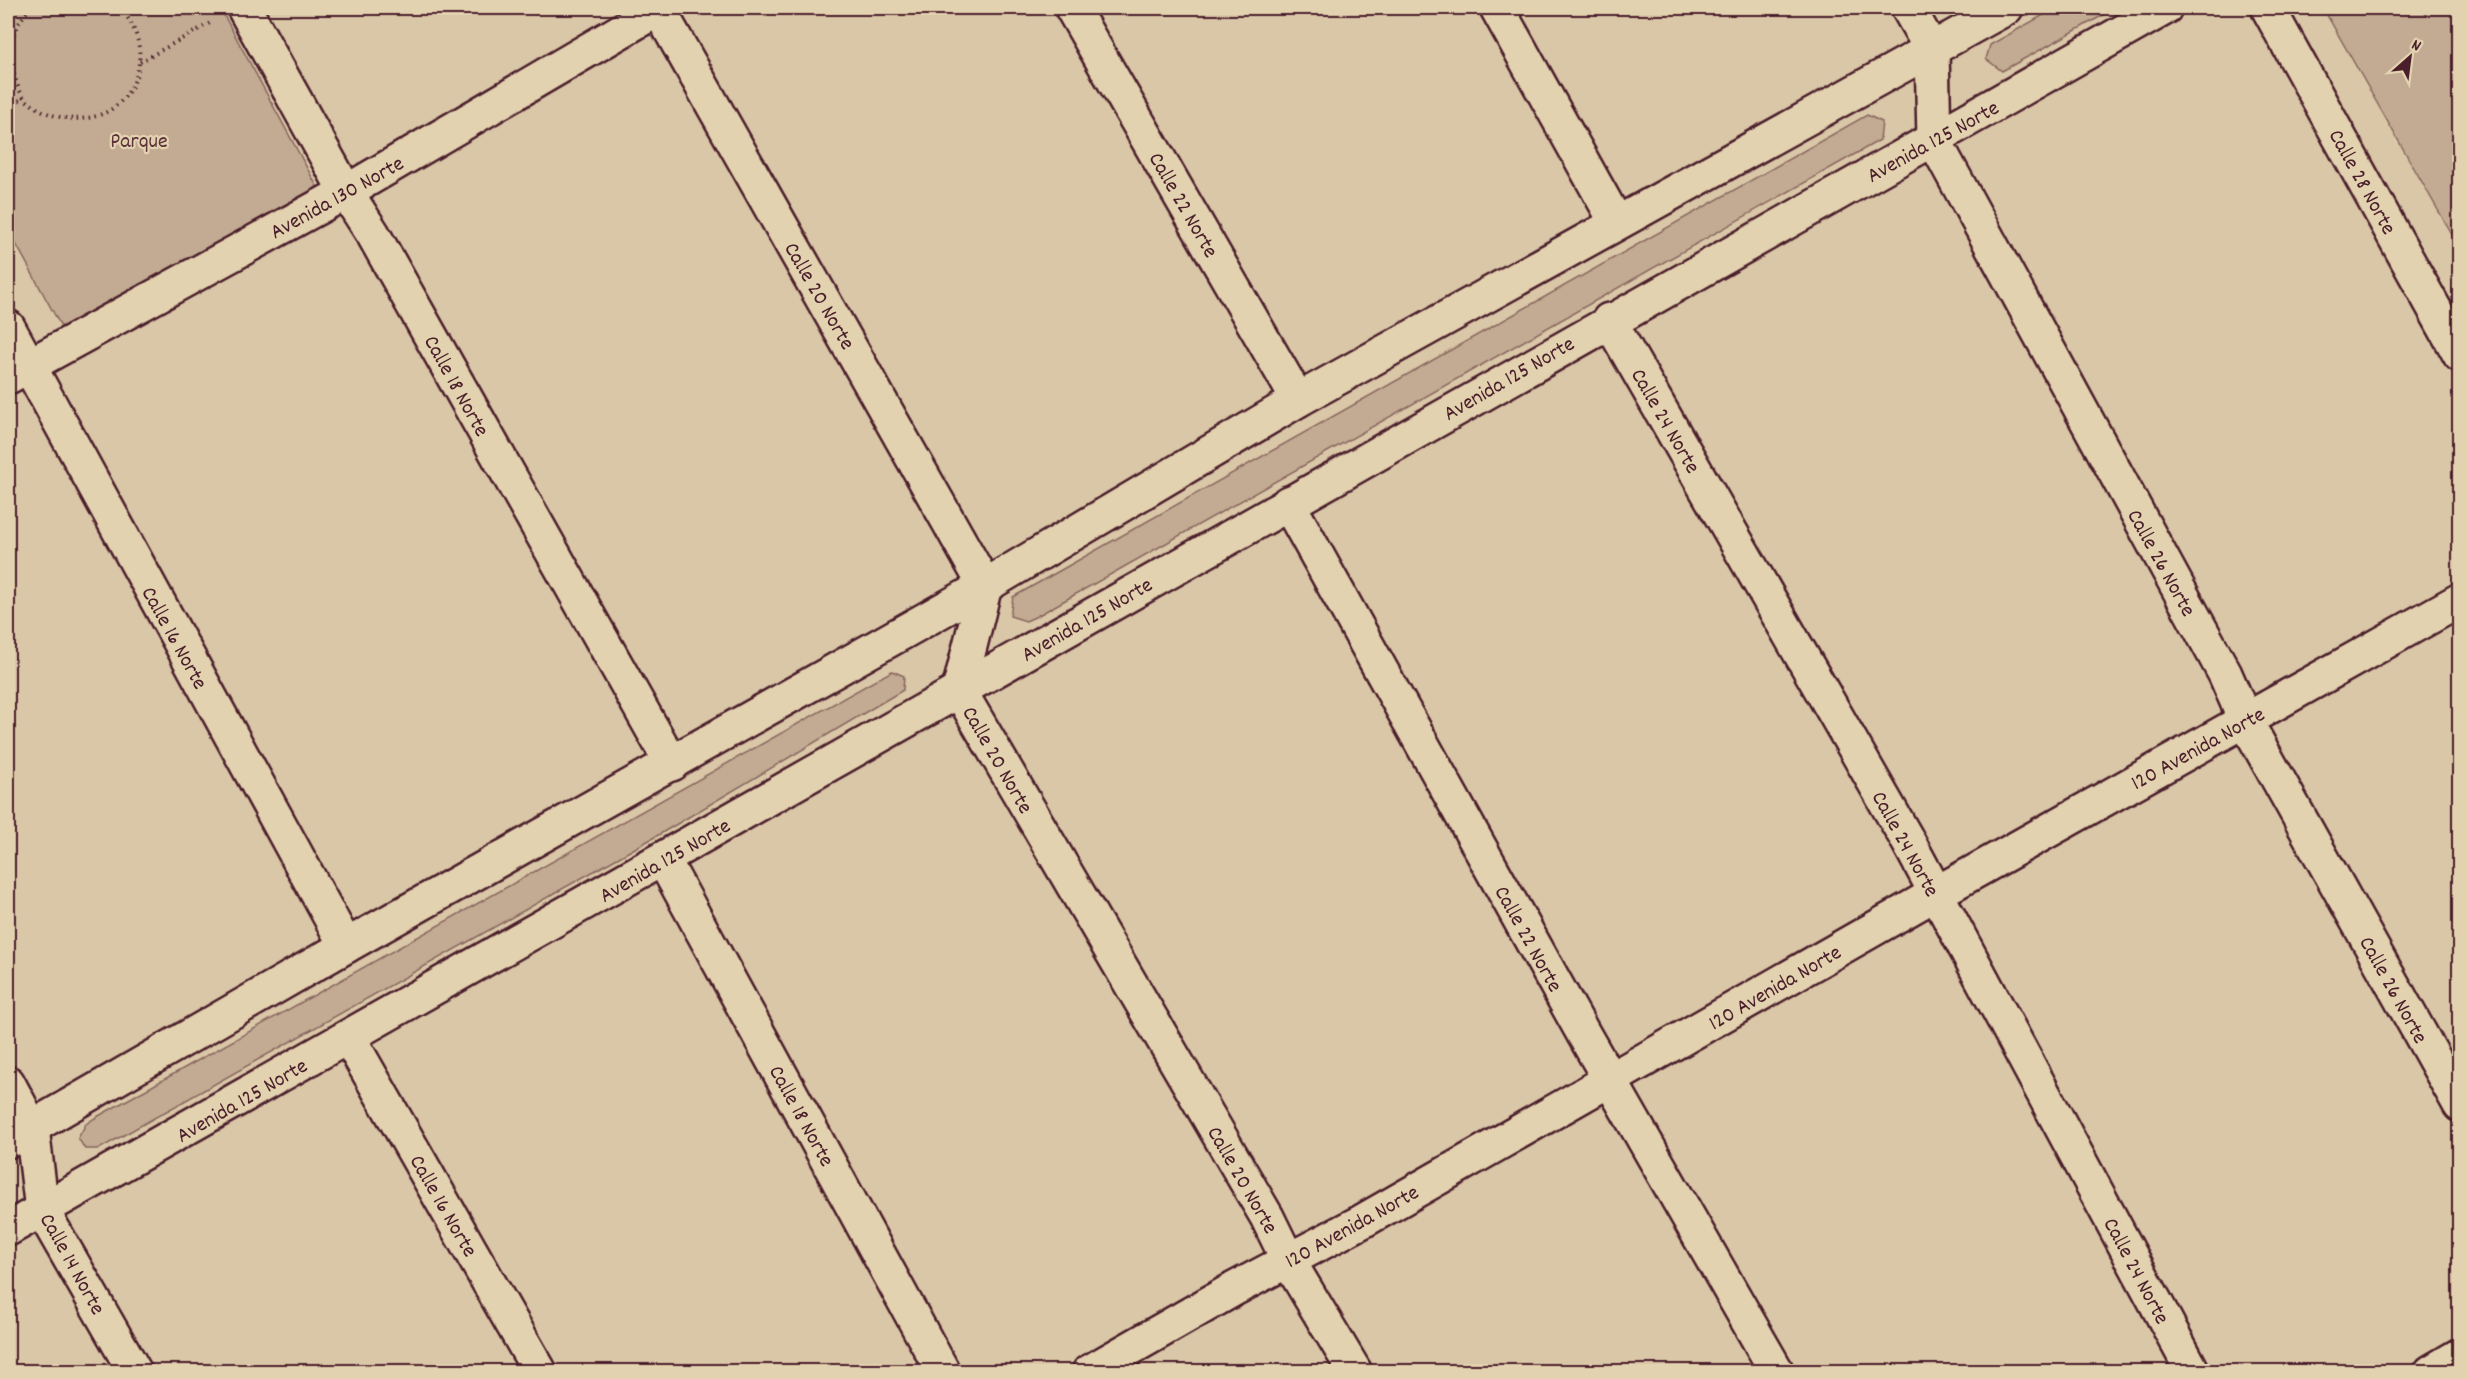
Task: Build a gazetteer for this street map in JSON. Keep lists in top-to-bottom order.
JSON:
{
  "streets": {
    "street": [
      "Avenida 125 Norte",
      "Calle 28 Norte",
      "Avenida 130 Norte",
      "Calle 22 Norte",
      "Calle 20 Norte",
      "Calle 18 Norte",
      "Calle 24 Norte",
      "Calle 26 Norte",
      "Calle 16 Norte",
      "120 Avenida Norte",
      "Calle 14 Norte"
    ]
  },
  "crossings": [
    ["Avenida 125 Norte", "Calle 22 Norte"],
    ["Avenida 125 Norte", "Calle 20 Norte"],
    ["Avenida 125 Norte", "Calle 18 Norte"],
    ["Avenida 125 Norte", "Calle 24 Norte"],
    ["Avenida 125 Norte", "Calle 26 Norte"],
    ["Avenida 125 Norte", "Calle 16 Norte"],
    ["Avenida 125 Norte", "Calle 14 Norte"],
    ["Avenida 130 Norte", "Calle 20 Norte"],
    ["Avenida 130 Norte", "Calle 18 Norte"],
    ["Avenida 130 Norte", "Calle 16 Norte"],
    ["Calle 22 Norte", "120 Avenida Norte"],
    ["Calle 20 Norte", "120 Avenida Norte"],
    ["Calle 24 Norte", "120 Avenida Norte"],
    ["Calle 26 Norte", "120 Avenida Norte"]
  ],
  "parks": ["Parque"],
  "north": "top right"
}
